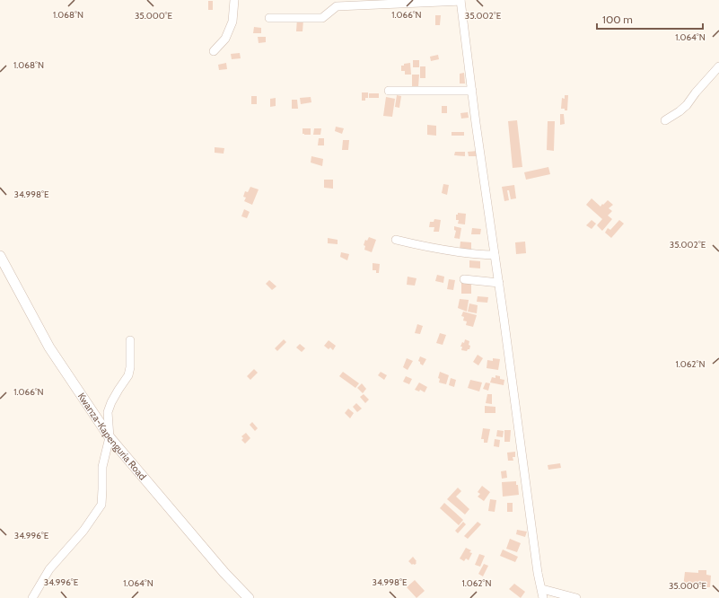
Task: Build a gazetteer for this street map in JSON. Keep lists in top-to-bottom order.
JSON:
{
  "streets": {
    "street": ["Kwanza-Kapenguria Road"]
  },
  "scale_bar": "100 m",
  "coordinates": [
    "1.068°N",
    "1.066°N",
    "35.000°E",
    "35.002°E",
    "1.064°N",
    "34.998°E",
    "1.062°N",
    "34.996°E"
  ]
}
